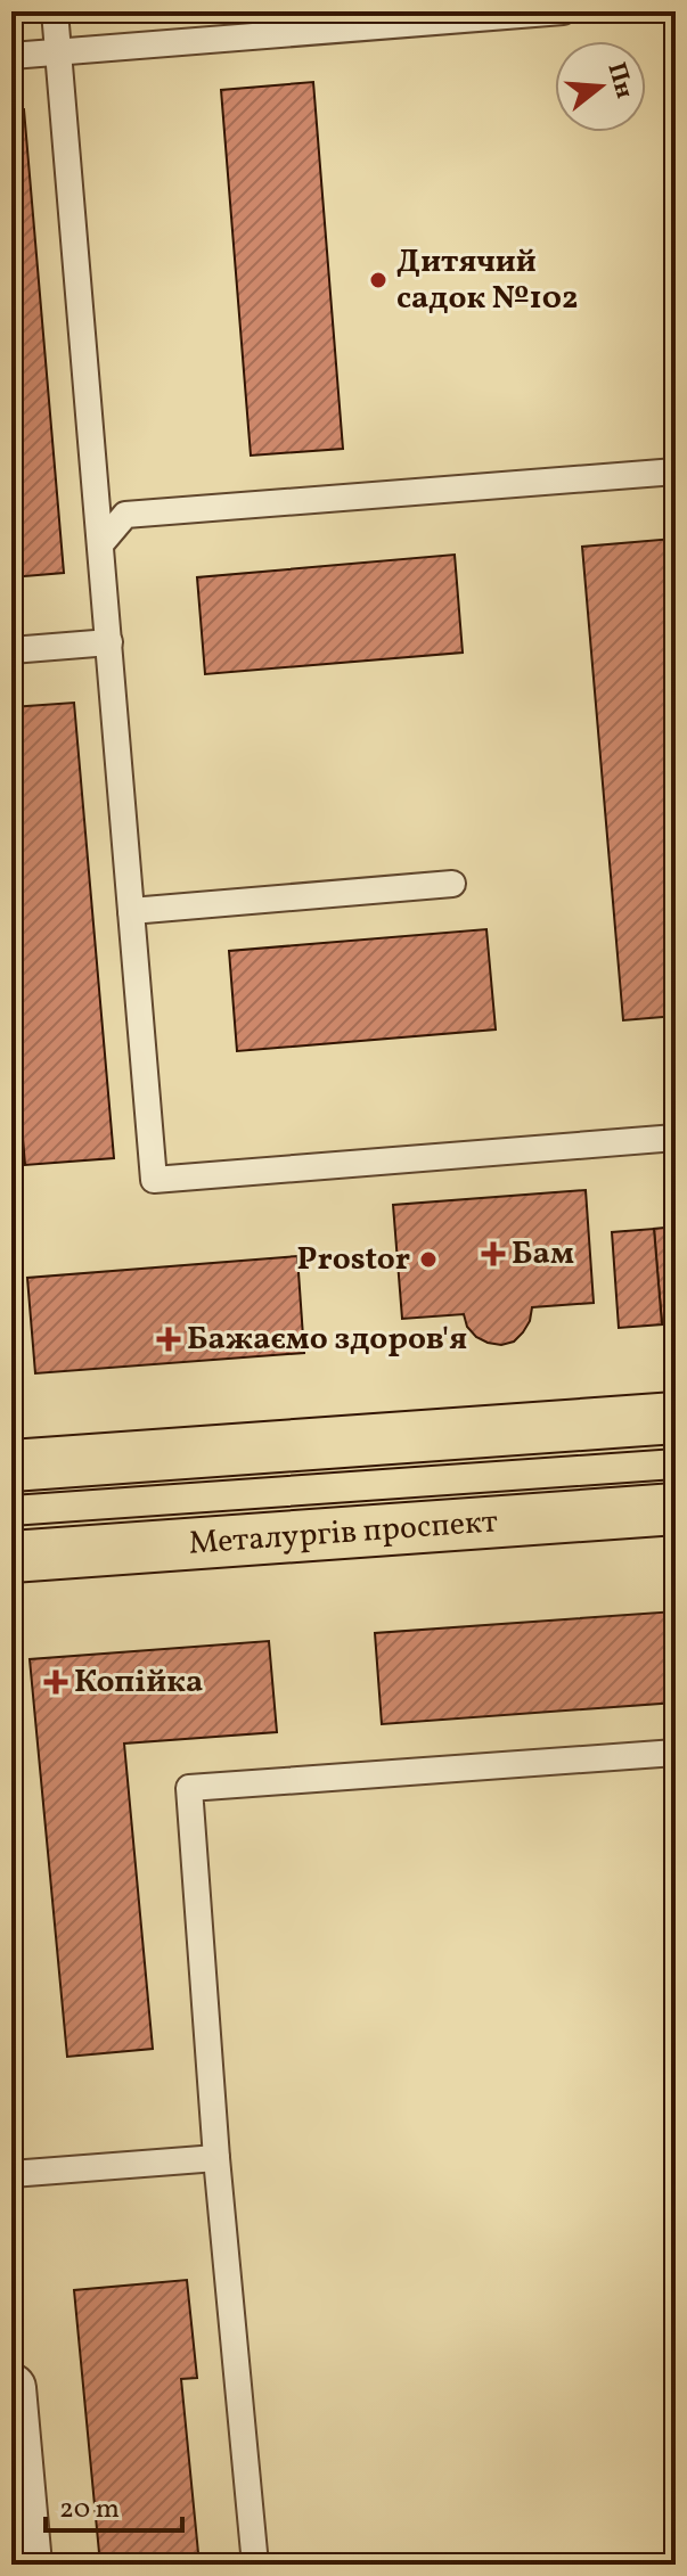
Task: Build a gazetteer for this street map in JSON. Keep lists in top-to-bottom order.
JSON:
{
  "streets": {
    "main road": ["Металургів проспект"]
  },
  "places": {
    "other": ["Дитячий садок №102", "Prostor"],
    "health": ["Бам", "Бажаємо здоров'я", "Копійка"]
  },
  "scale_bar": "20 m",
  "north": "right"
}
